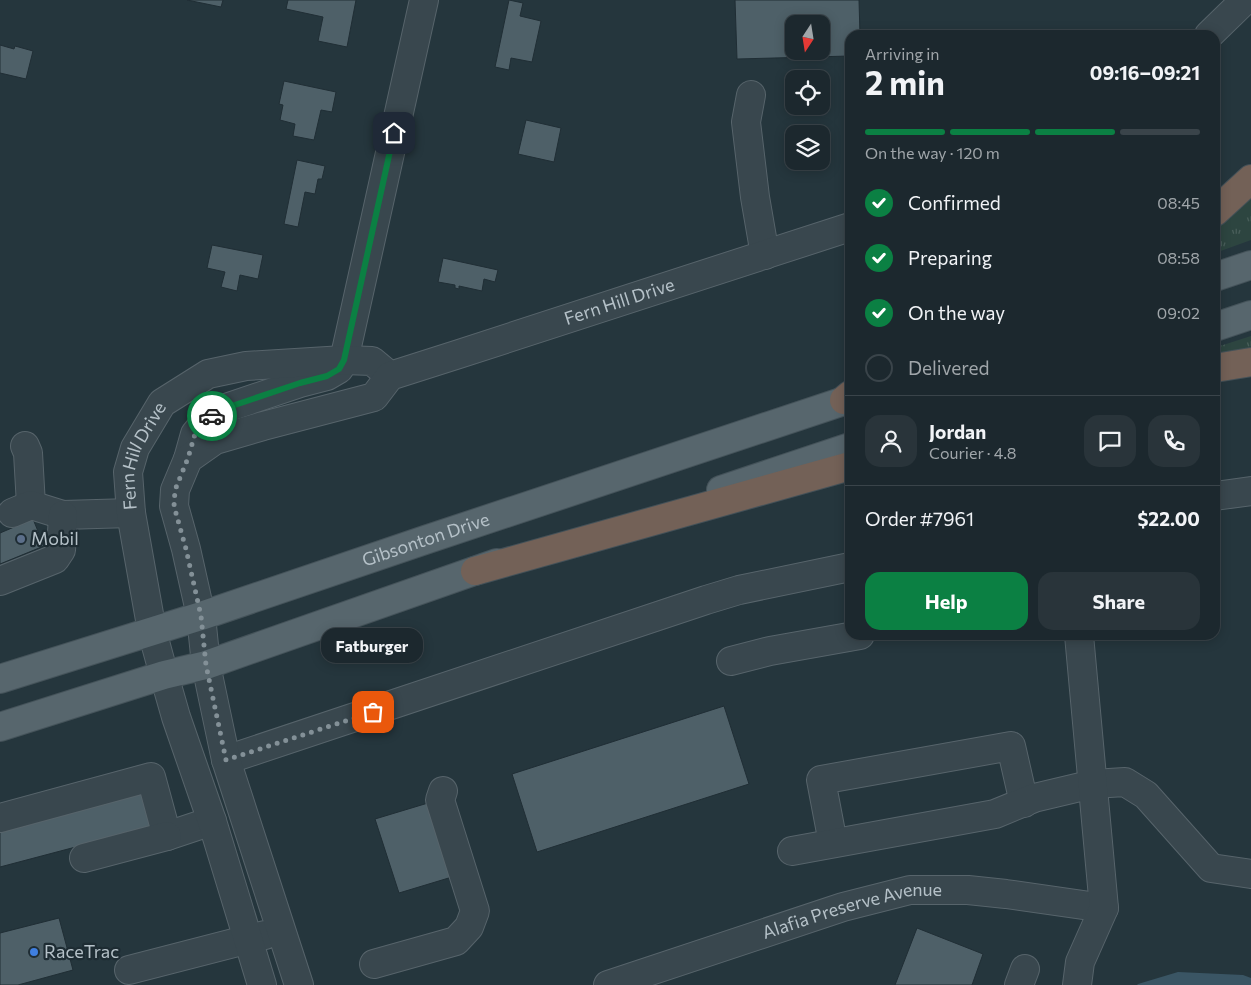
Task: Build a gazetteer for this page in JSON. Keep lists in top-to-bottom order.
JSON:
{
  "streets": {
    "main road": ["Gibsonton Drive"],
    "street": ["Fern Hill Drive", "Alafia Preserve Avenue"]
  },
  "crossings": [
    ["Fern Hill Drive", "Gibsonton Drive"]
  ],
  "places": ["Mobil", "Fatburger", "RaceTrac"],
  "north": "bottom",
  "page": {
    "heading": ["2 min", "Arriving in", "09:16–09:21"],
    "panel": [
      "Jordan",
      "Courier · 4.8",
      "Order #7961",
      "$22.00"
    ],
    "bar": "On the way · 120 m",
    "list": [
      ["Confirmed", "08:45"],
      ["Preparing", "08:58"],
      ["On the way", "09:02"],
      "Delivered"
    ],
    "buttons": ["Help", "Share"],
    "bubble": "Fatburger"
  }
}
